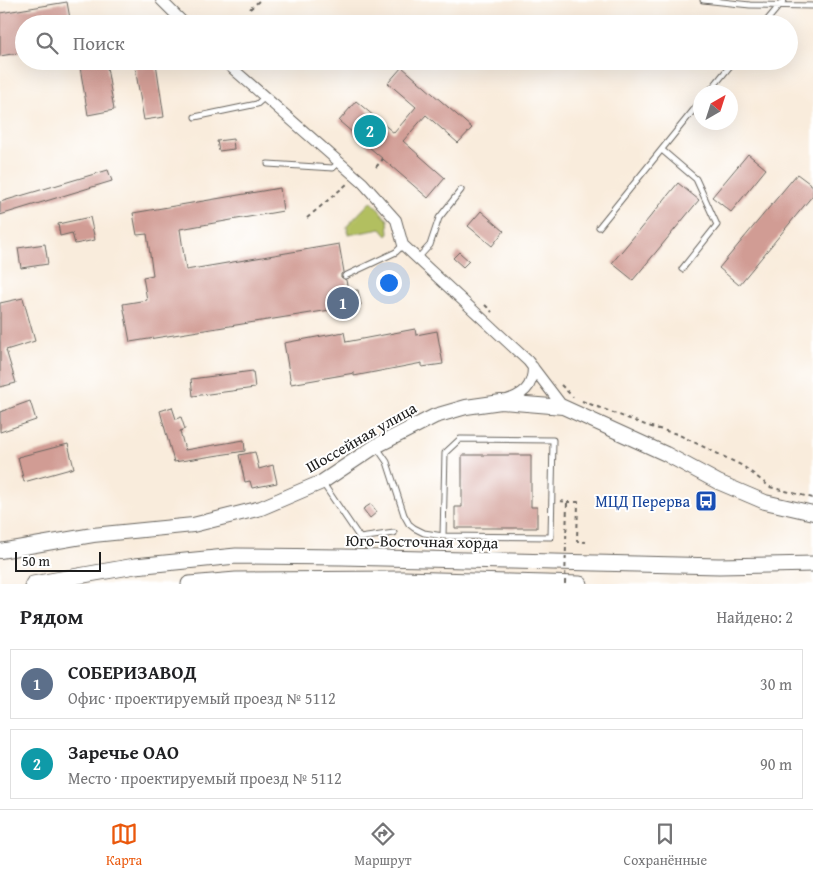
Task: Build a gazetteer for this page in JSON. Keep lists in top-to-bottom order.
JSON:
{
  "streets": {
    "main road": ["Шоссейная улица", "Юго-Восточная хорда"]
  },
  "places": {
    "bus stop": ["МЦД Перерва"]
  },
  "scale_bar": "50 m",
  "north": "top right",
  "page": {
    "search": "Поиск",
    "pins": ["2", "1"],
    "scale": "50 m",
    "heading": ["Рядом", "Найдено: 2"],
    "list": [
      {
        "mark": "1",
        "name": "СОБЕРИЗАВОД",
        "note": "Офис · проектируемый проезд № 5112",
        "value": "30 m"
      },
      {
        "mark": "2",
        "name": "Заречье ОАО",
        "note": "Место · проектируемый проезд № 5112",
        "value": "90 m"
      }
    ],
    "nav": ["Карта", "Маршрут", "Сохранённые"]
  }
}
